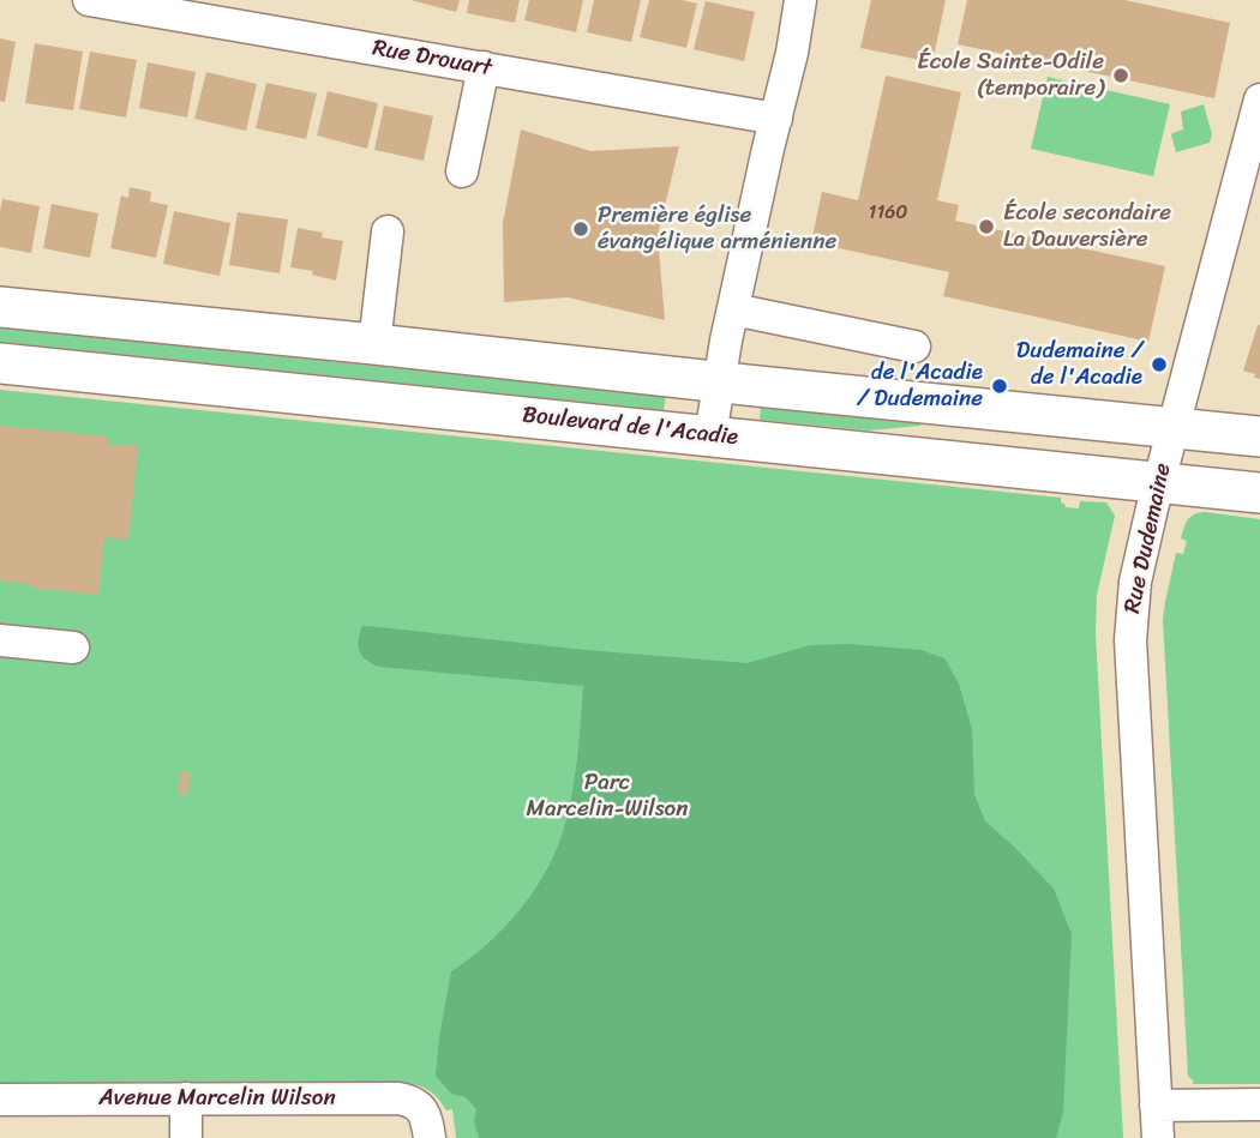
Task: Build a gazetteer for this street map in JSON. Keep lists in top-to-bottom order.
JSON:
{
  "streets": {
    "main road": ["Boulevard de l'Acadie"],
    "street": ["Rue Drouart", "Rue Dudemaine", "Avenue Marcelin Wilson"]
  },
  "crossings": [
    ["Boulevard de l'Acadie", "Rue Dudemaine"]
  ],
  "parks": ["Parc Marcelin-Wilson"],
  "places": [
    "École Sainte-Odile (temporaire)",
    "École secondaire La Dauversière",
    "Première église évangélique arménienne",
    "Dudemaine / de l'Acadie",
    "de l'Acadie / Dudemaine"
  ],
  "house_numbers": ["1160"]
}
